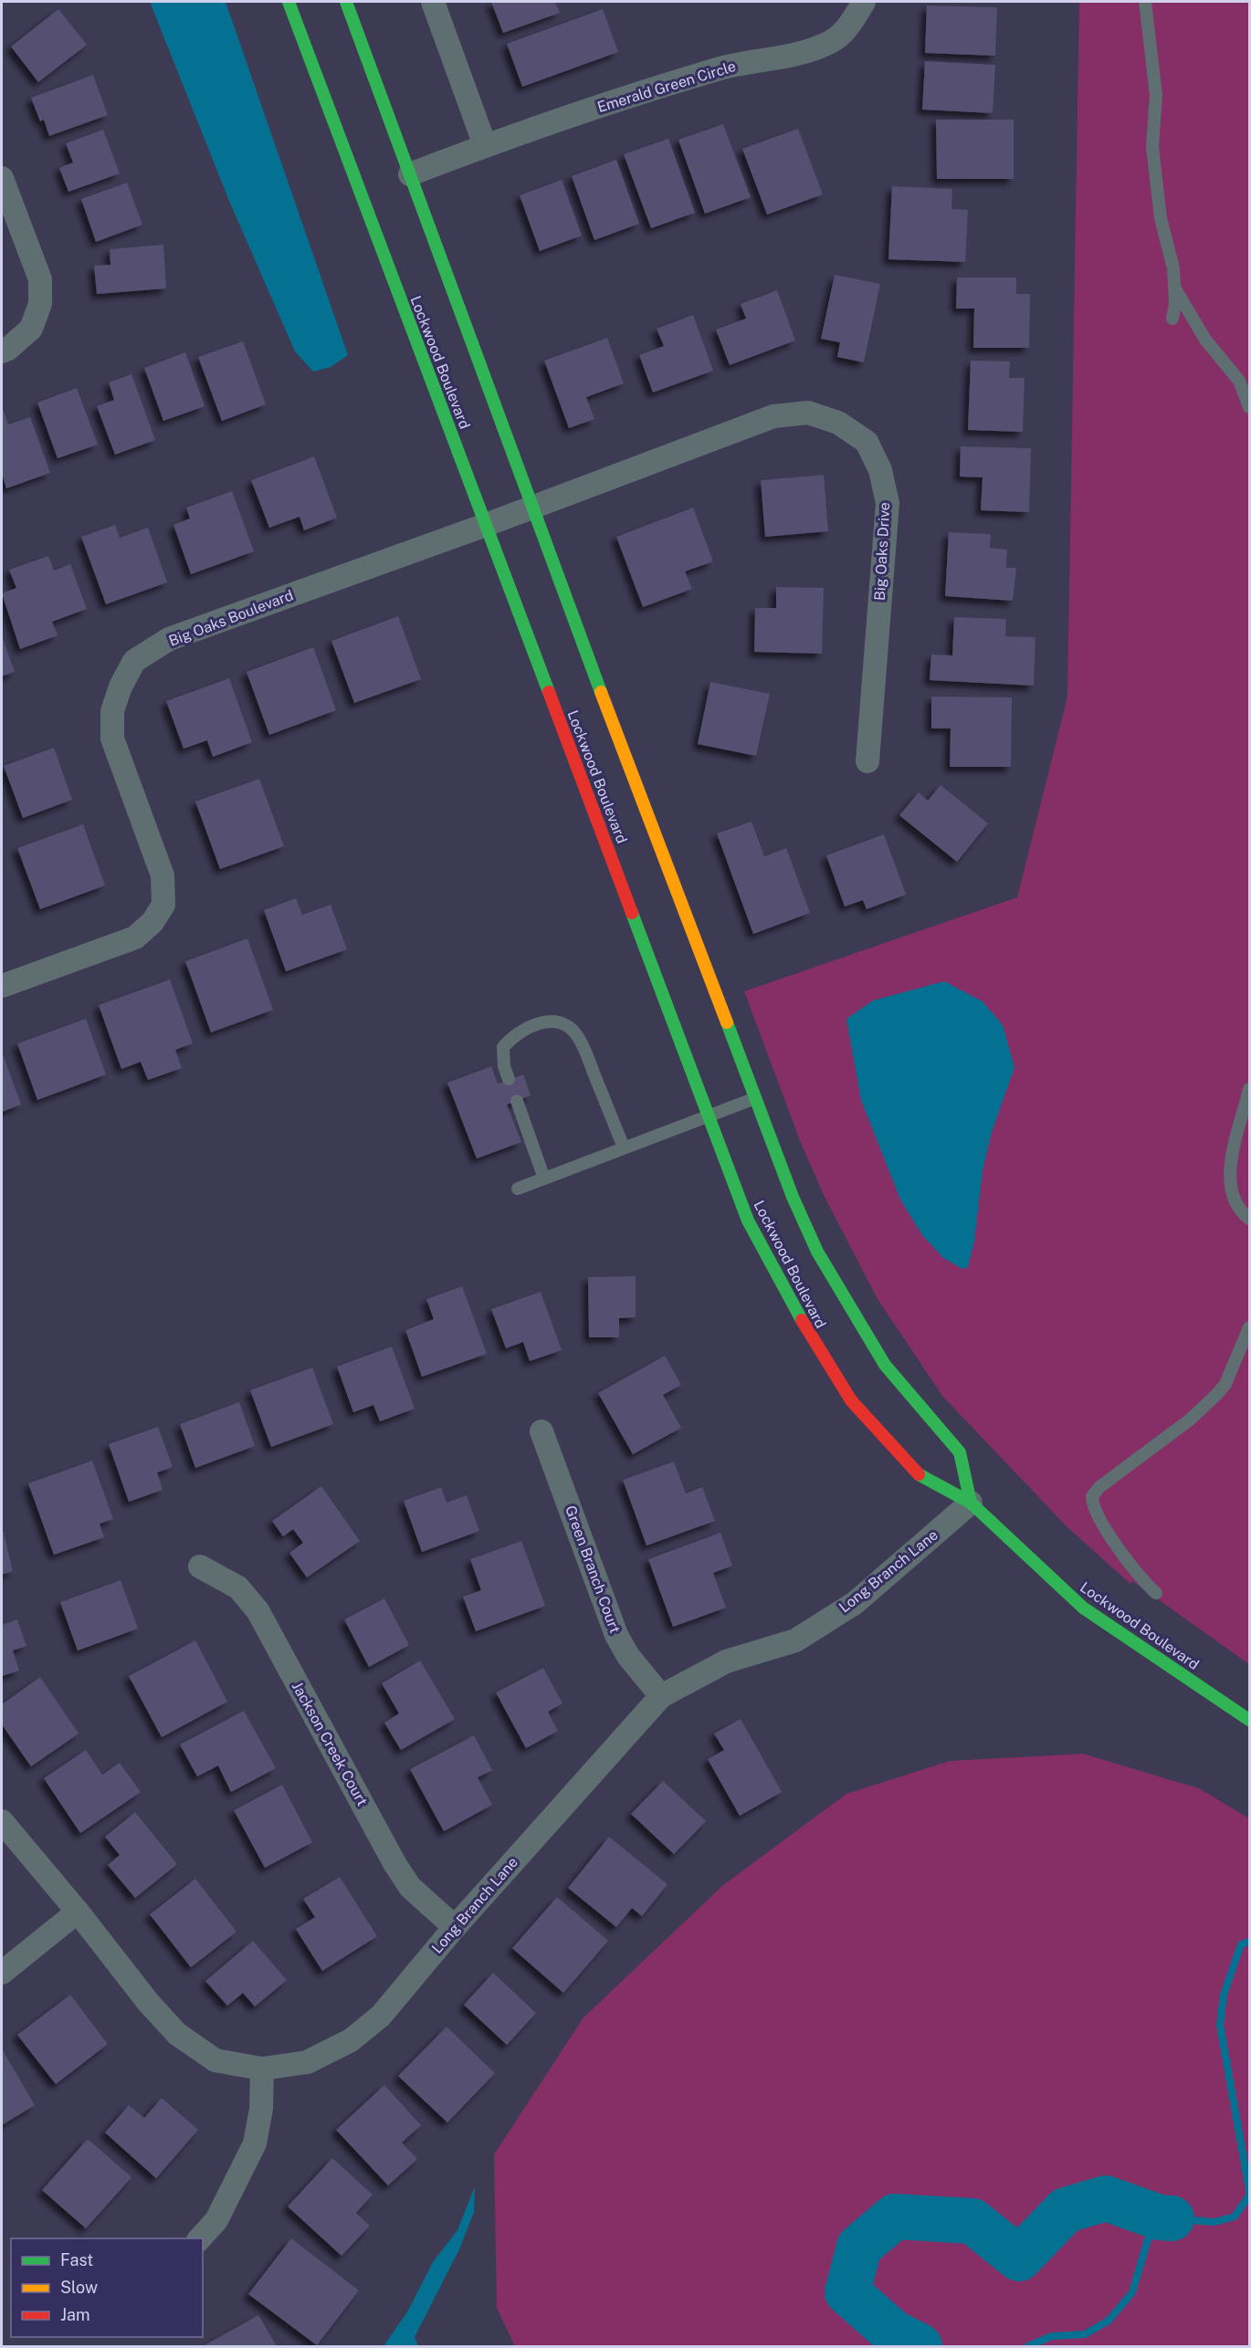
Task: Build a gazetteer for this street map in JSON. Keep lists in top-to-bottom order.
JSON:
{
  "streets": {
    "main road": ["Lockwood Boulevard"],
    "street": [
      "Emerald Green Circle",
      "Big Oaks Drive",
      "Big Oaks Boulevard",
      "Green Branch Court",
      "Long Branch Lane",
      "Jackson Creek Court"
    ]
  },
  "crossings": [
    ["Emerald Green Circle", "Lockwood Boulevard"],
    ["Lockwood Boulevard", "Big Oaks Drive"],
    ["Lockwood Boulevard", "Big Oaks Boulevard"],
    ["Lockwood Boulevard", "Long Branch Lane"],
    ["Big Oaks Drive", "Big Oaks Boulevard"],
    ["Green Branch Court", "Long Branch Lane"],
    ["Long Branch Lane", "Jackson Creek Court"]
  ],
  "legend": ["Fast", "Slow", "Jam"]
}
